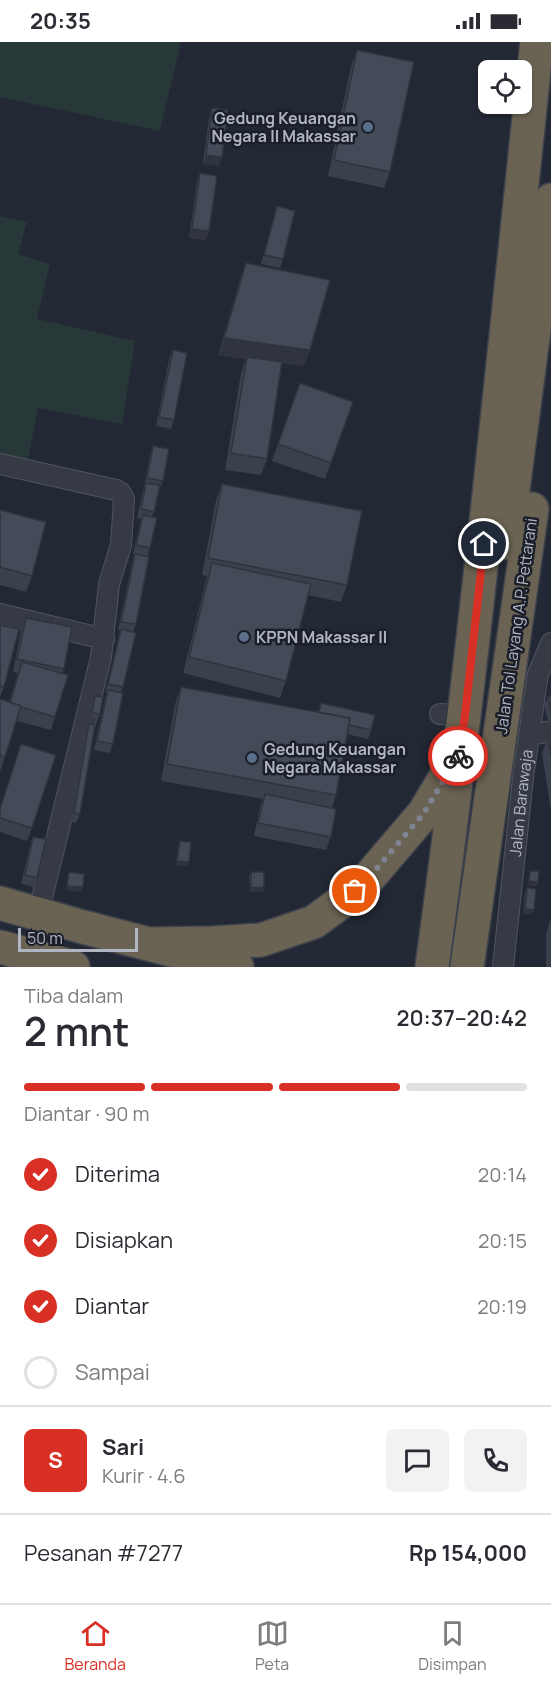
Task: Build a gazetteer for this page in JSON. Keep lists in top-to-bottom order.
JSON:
{
  "streets": {
    "highway": ["Jalan Tol Layang A.P. Pettarani"],
    "street": ["Jalan Barawaja"]
  },
  "places": ["Gedung Keuangan Negara II Makassar", "KPPN Makassar II", "Gedung Keuangan Negara Makassar"],
  "scale_bar": "50 m",
  "page": {
    "status": "20:35",
    "scale": "50 m",
    "heading": ["2 mnt", "Tiba dalam", "20:37–20:42"],
    "panel": [
      "Sari",
      "Kurir · 4.6",
      "Pesanan #7277",
      "Rp 154,000"
    ],
    "bar": "Diantar · 90 m",
    "list": [
      ["Diterima", "20:14"],
      ["Disiapkan", "20:15"],
      ["Diantar", "20:19"],
      "Sampai"
    ],
    "round": "S",
    "tabs": ["Beranda", "Peta", "Disimpan"]
  }
}
